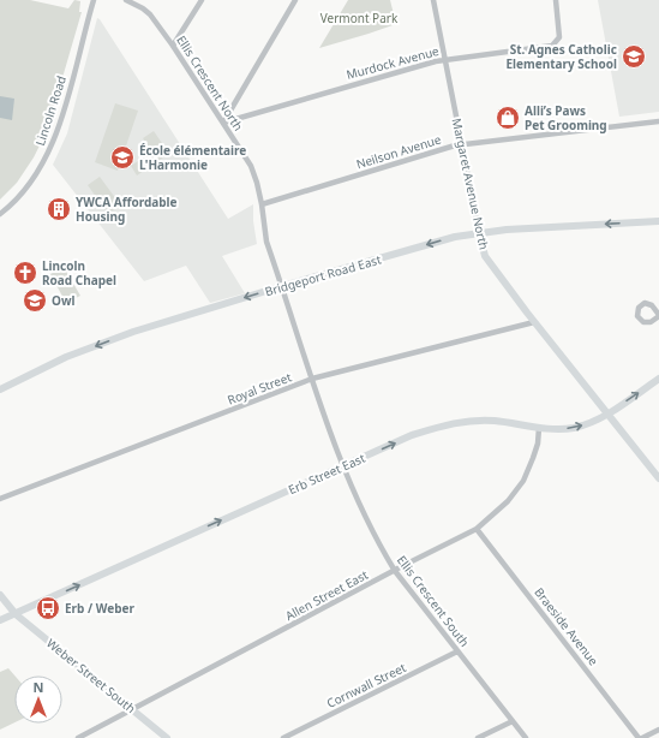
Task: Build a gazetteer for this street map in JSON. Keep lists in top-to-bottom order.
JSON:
{
  "streets": {
    "main road": [
      "Margaret Avenue North",
      "Bridgeport Road East",
      "Erb Street East",
      "Weber Street South"
    ],
    "street": [
      "Murdock Avenue",
      "Ellis Crescent North",
      "Lincoln Road",
      "Neilson Avenue",
      "Royal Street",
      "Allen Street East",
      "Ellis Crescent South",
      "Braeside Avenue",
      "Cornwall Street"
    ]
  },
  "crossings": [
    ["Murdock Avenue", "Ellis Crescent North"],
    ["Murdock Avenue", "Margaret Avenue North"],
    ["Ellis Crescent North", "Neilson Avenue"],
    ["Ellis Crescent North", "Bridgeport Road East"],
    ["Ellis Crescent North", "Royal Street"],
    ["Ellis Crescent North", "Erb Street East"],
    ["Ellis Crescent North", "Ellis Crescent South"],
    ["Neilson Avenue", "Margaret Avenue North"],
    ["Margaret Avenue North", "Bridgeport Road East"],
    ["Margaret Avenue North", "Royal Street"],
    ["Margaret Avenue North", "Erb Street East"],
    ["Erb Street East", "Allen Street East"],
    ["Erb Street East", "Ellis Crescent South"],
    ["Erb Street East", "Weber Street South"],
    ["Allen Street East", "Ellis Crescent South"],
    ["Allen Street East", "Braeside Avenue"],
    ["Allen Street East", "Weber Street South"],
    ["Ellis Crescent South", "Cornwall Street"]
  ],
  "one_way": ["Bridgeport Road East", "Erb Street East"],
  "parks": ["Vermont Park"],
  "places": {
    "school or university": ["St. Agnes Catholic Elementary School", "École élémentaire L'Harmonie", "Owl"],
    "shop": ["Alli’s Paws Pet Grooming"],
    "building": ["YWCA Affordable Housing"],
    "church": ["Lincoln Road Chapel"],
    "bus stop": ["Erb / Weber"]
  },
  "north": "top"
}
